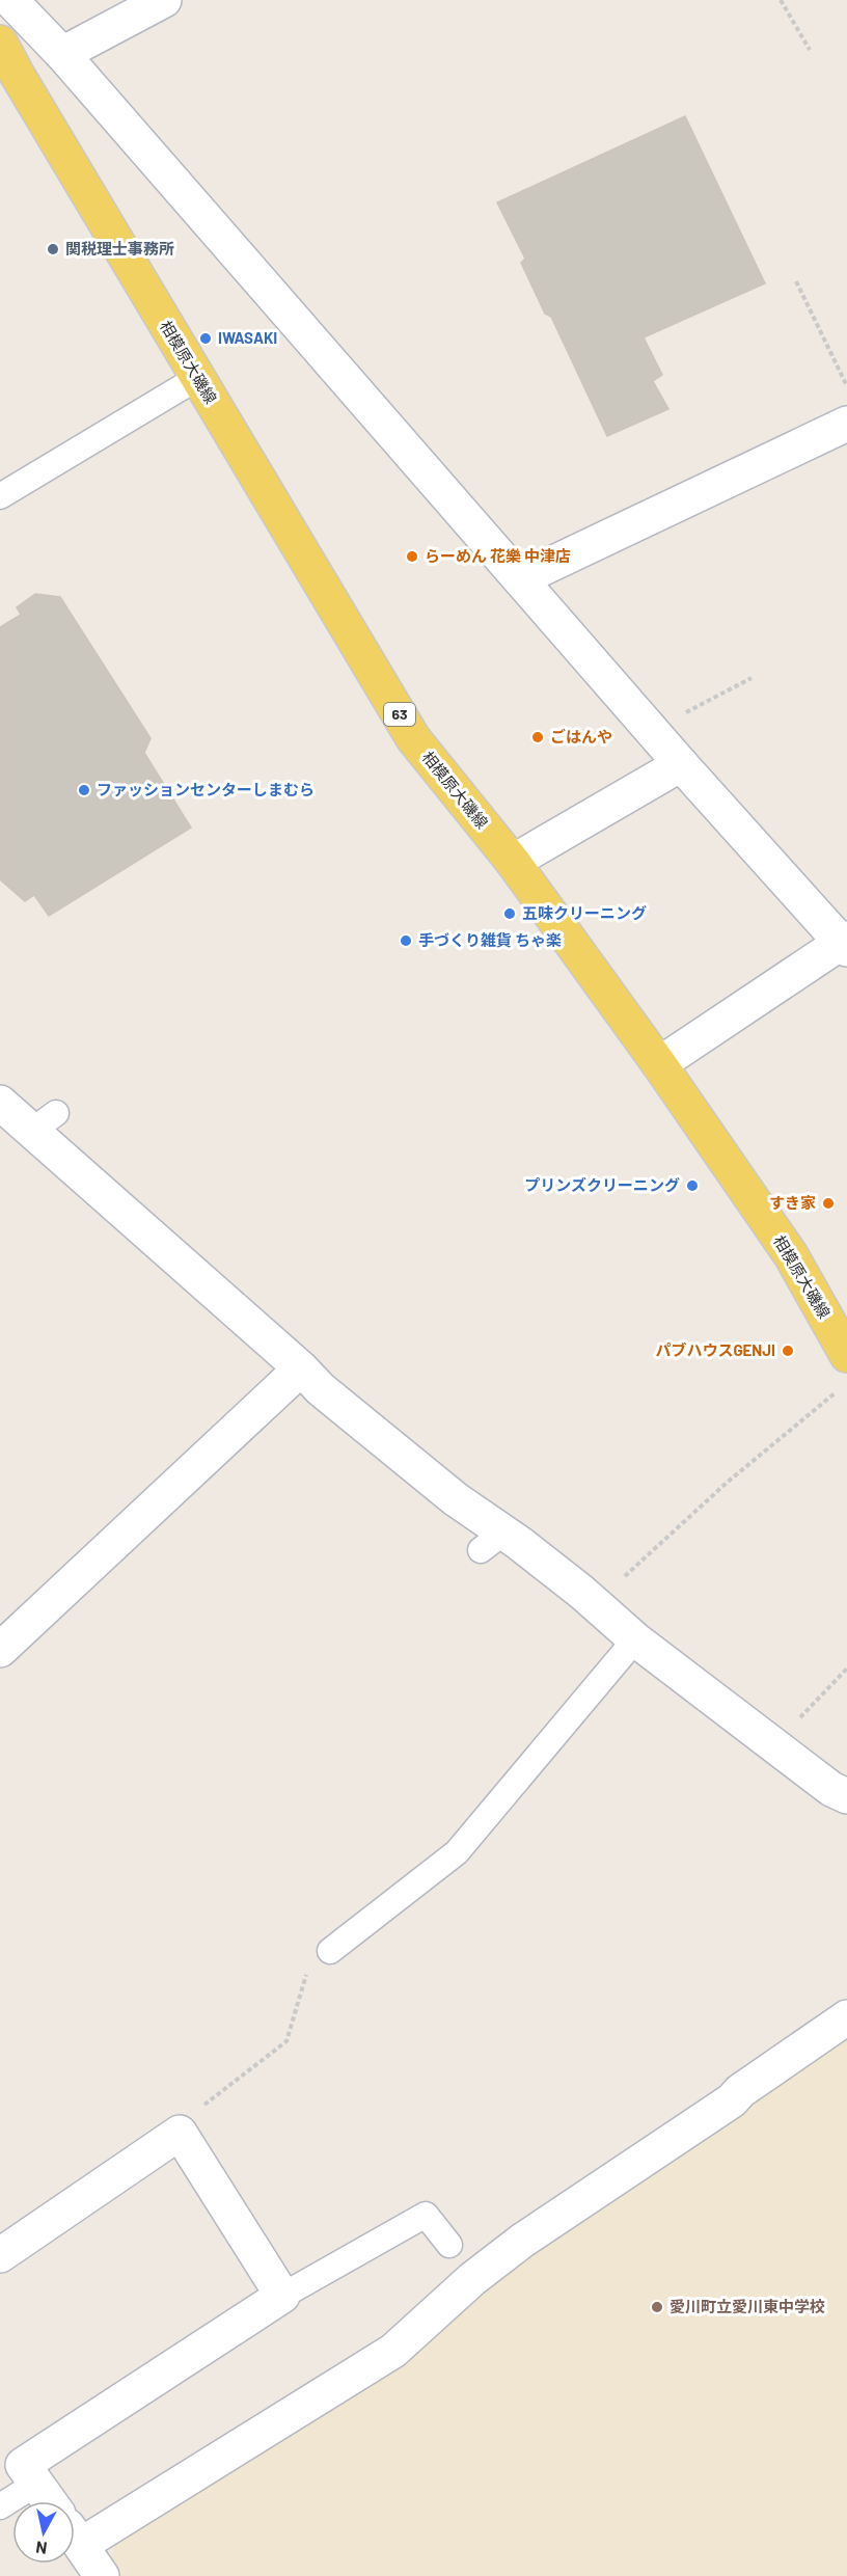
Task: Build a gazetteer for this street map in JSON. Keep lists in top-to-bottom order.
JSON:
{
  "streets": {
    "main road": ["相模原大磯線", "63"]
  },
  "places": [
    "関税理士事務所",
    "IWASAKI",
    "らーめん 花樂 中津店",
    "ごはんや",
    "ファッションセンターしまむら",
    "五味クリーニング",
    "手づくり雑貨 ちゃ楽",
    "プリンズクリーニング",
    "すき家",
    "パブハウスGENJI",
    "愛川町立愛川東中学校"
  ],
  "north": "bottom"
}
